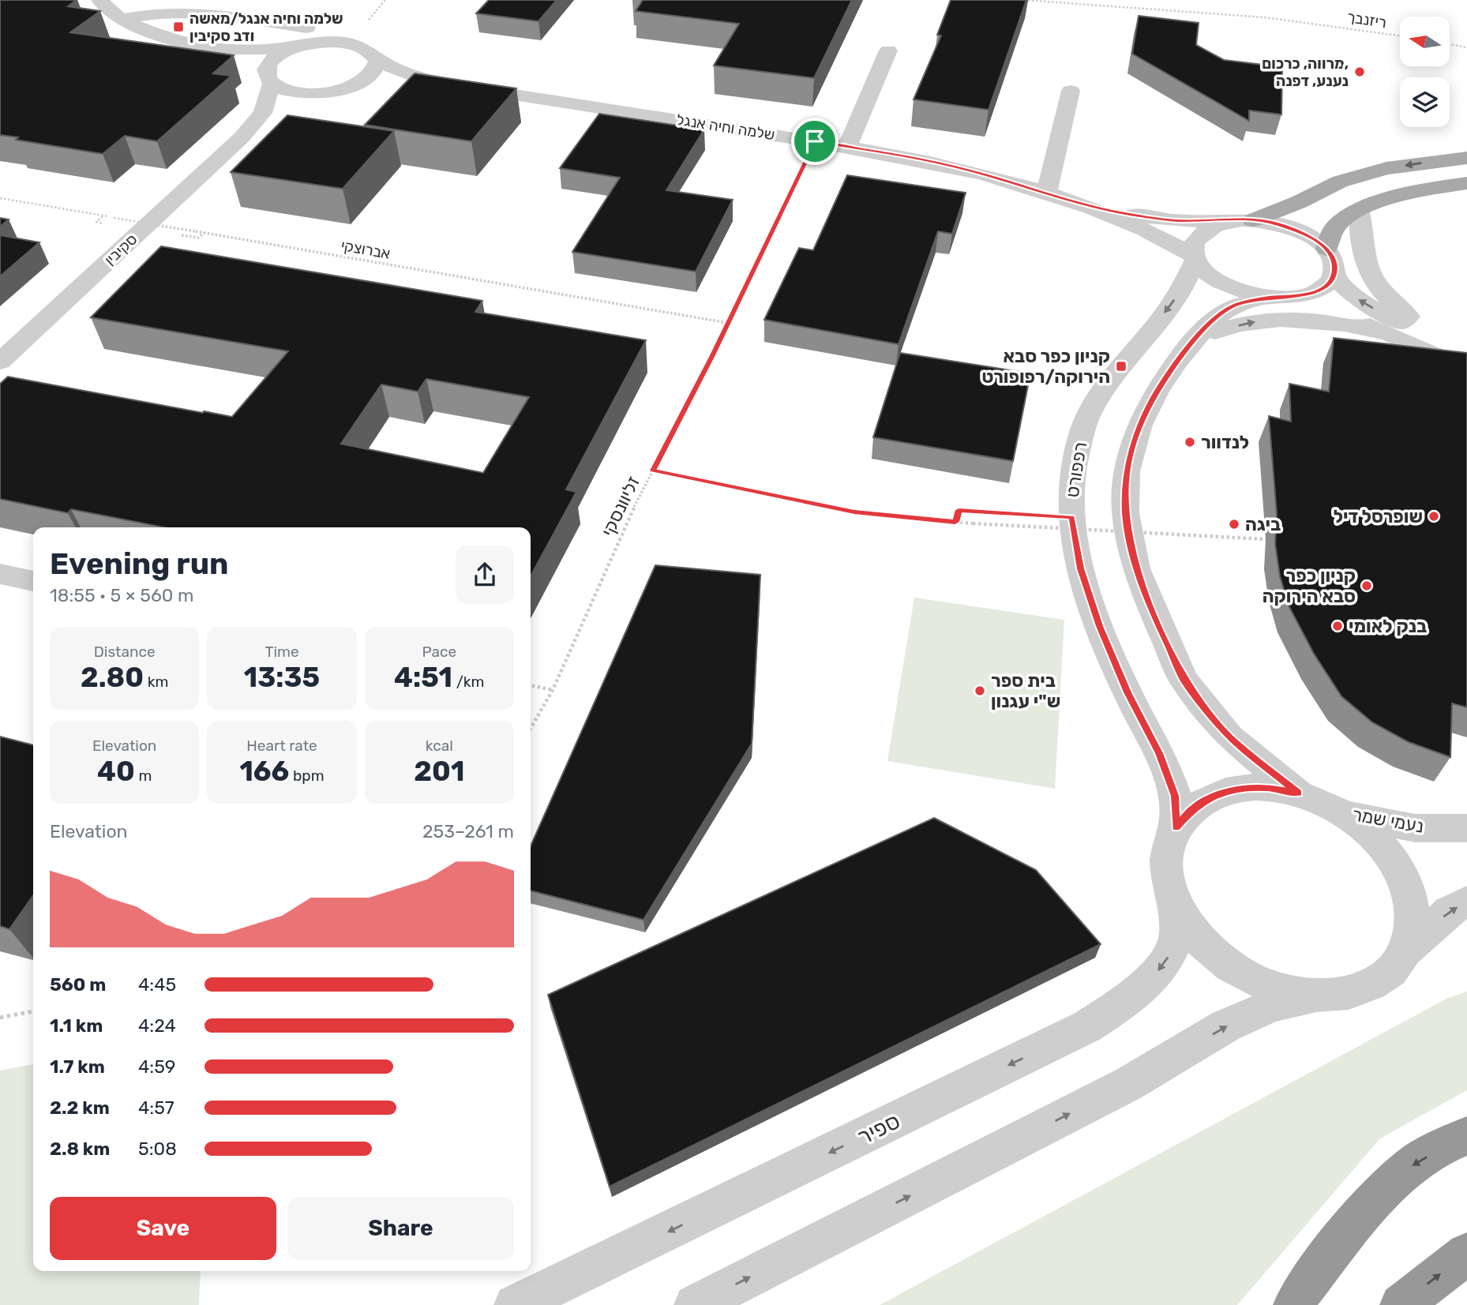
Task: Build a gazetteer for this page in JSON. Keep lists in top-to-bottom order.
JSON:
{
  "streets": {
    "street": [
      "שלמה וחיה אנגל",
      "סקיבין",
      "רפפורט",
      "נעמי שמר",
      "ספיר"
    ],
    "path": ["ריזנבך", "אברוצקי", "זליוונסקי"]
  },
  "crossings": [
    ["שלמה וחיה אנגל", "סקיבין"],
    ["שלמה וחיה אנגל", "רפפורט"],
    ["שלמה וחיה אנגל", "זליוונסקי"],
    ["אברוצקי", "זליוונסקי"],
    ["רפפורט", "ספיר"]
  ],
  "one_way": ["רפפורט"],
  "places": {
    "transit": ["שלמה וחיה אנגל/מאשה ודב סקיבין", "קניון כפר סבא הירוקה/רפופורט"],
    "other": [
      "מרווה, כרכום, נענע, דפנה",
      "לנדוור",
      "שופרסל דיל",
      "ביגה",
      "קניון כפר סבא הירוקה",
      "בנק לאומי",
      "בית ספר ש\"י עגנון"
    ]
  },
  "north": "left",
  "page": {
    "heading": ["Evening run", "18:55 · 5 × 560 m"],
    "stats": [
      ["Distance", "2.80 km"],
      ["Time", "13:35"],
      ["Pace", "4:51 /km"],
      ["Elevation", "40 m"],
      ["Heart rate", "166 bpm"],
      ["kcal", "201"]
    ],
    "chart": ["Elevation", "253–261 m"],
    "list": [
      {
        "name": "560 m",
        "note": "4:45"
      },
      {
        "name": "1.1 km",
        "note": "4:24"
      },
      {
        "name": "1.7 km",
        "note": "4:59"
      },
      {
        "name": "2.2 km",
        "note": "4:57"
      },
      {
        "name": "2.8 km",
        "note": "5:08"
      }
    ],
    "buttons": ["Save", "Share"]
  }
}
